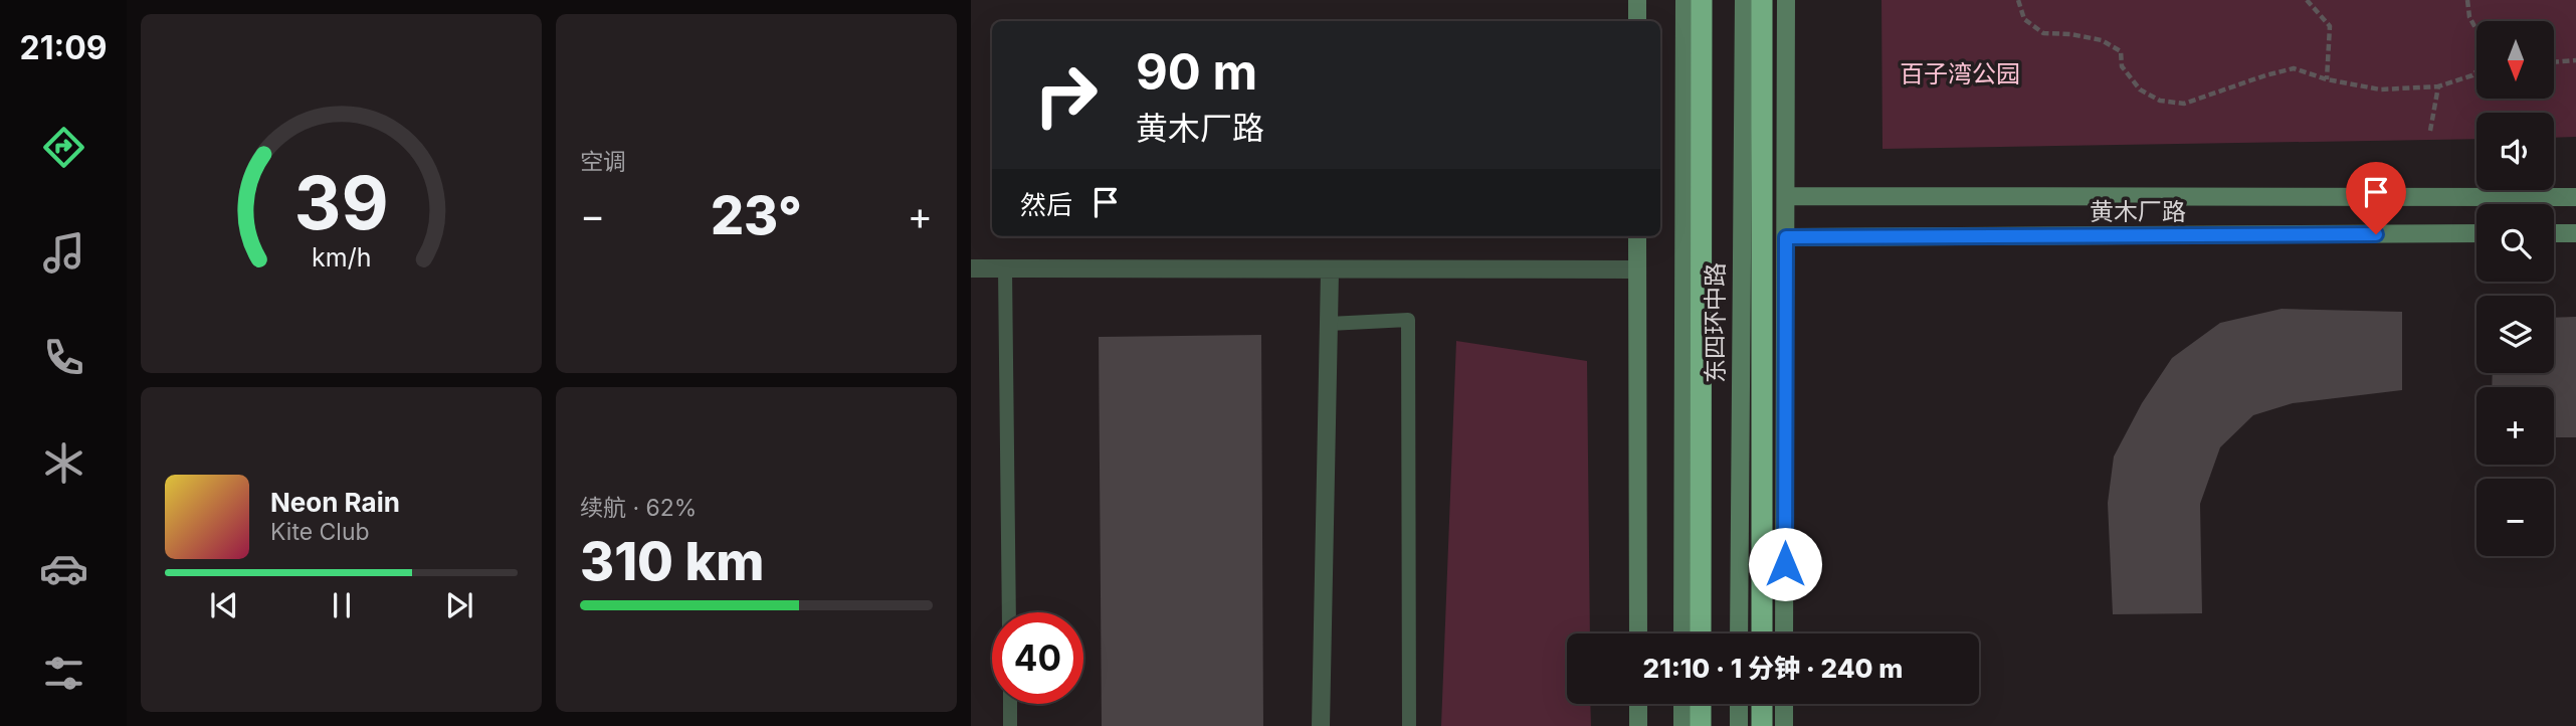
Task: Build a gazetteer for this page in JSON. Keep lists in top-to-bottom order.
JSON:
{
  "streets": {
    "highway": ["东四环中路"],
    "main road": ["黄木厂路"]
  },
  "parks": ["百子湾公园"],
  "north": "bottom",
  "page": {
    "tabs": "21:09",
    "tile": [
      "空调",
      ["续航 · 62%", "310 km"]
    ],
    "map_buttons": ["+", "−"],
    "turn": ["90 m", "黄木厂路"],
    "then": "然后",
    "heat": ["−", "23°", "+"],
    "song": ["Neon Rain", "Kite Club"],
    "limit": "40",
    "trip": "21:10 · 1 分钟 · 240 m",
    "gauge": ["39", "km/h"]
  }
}
